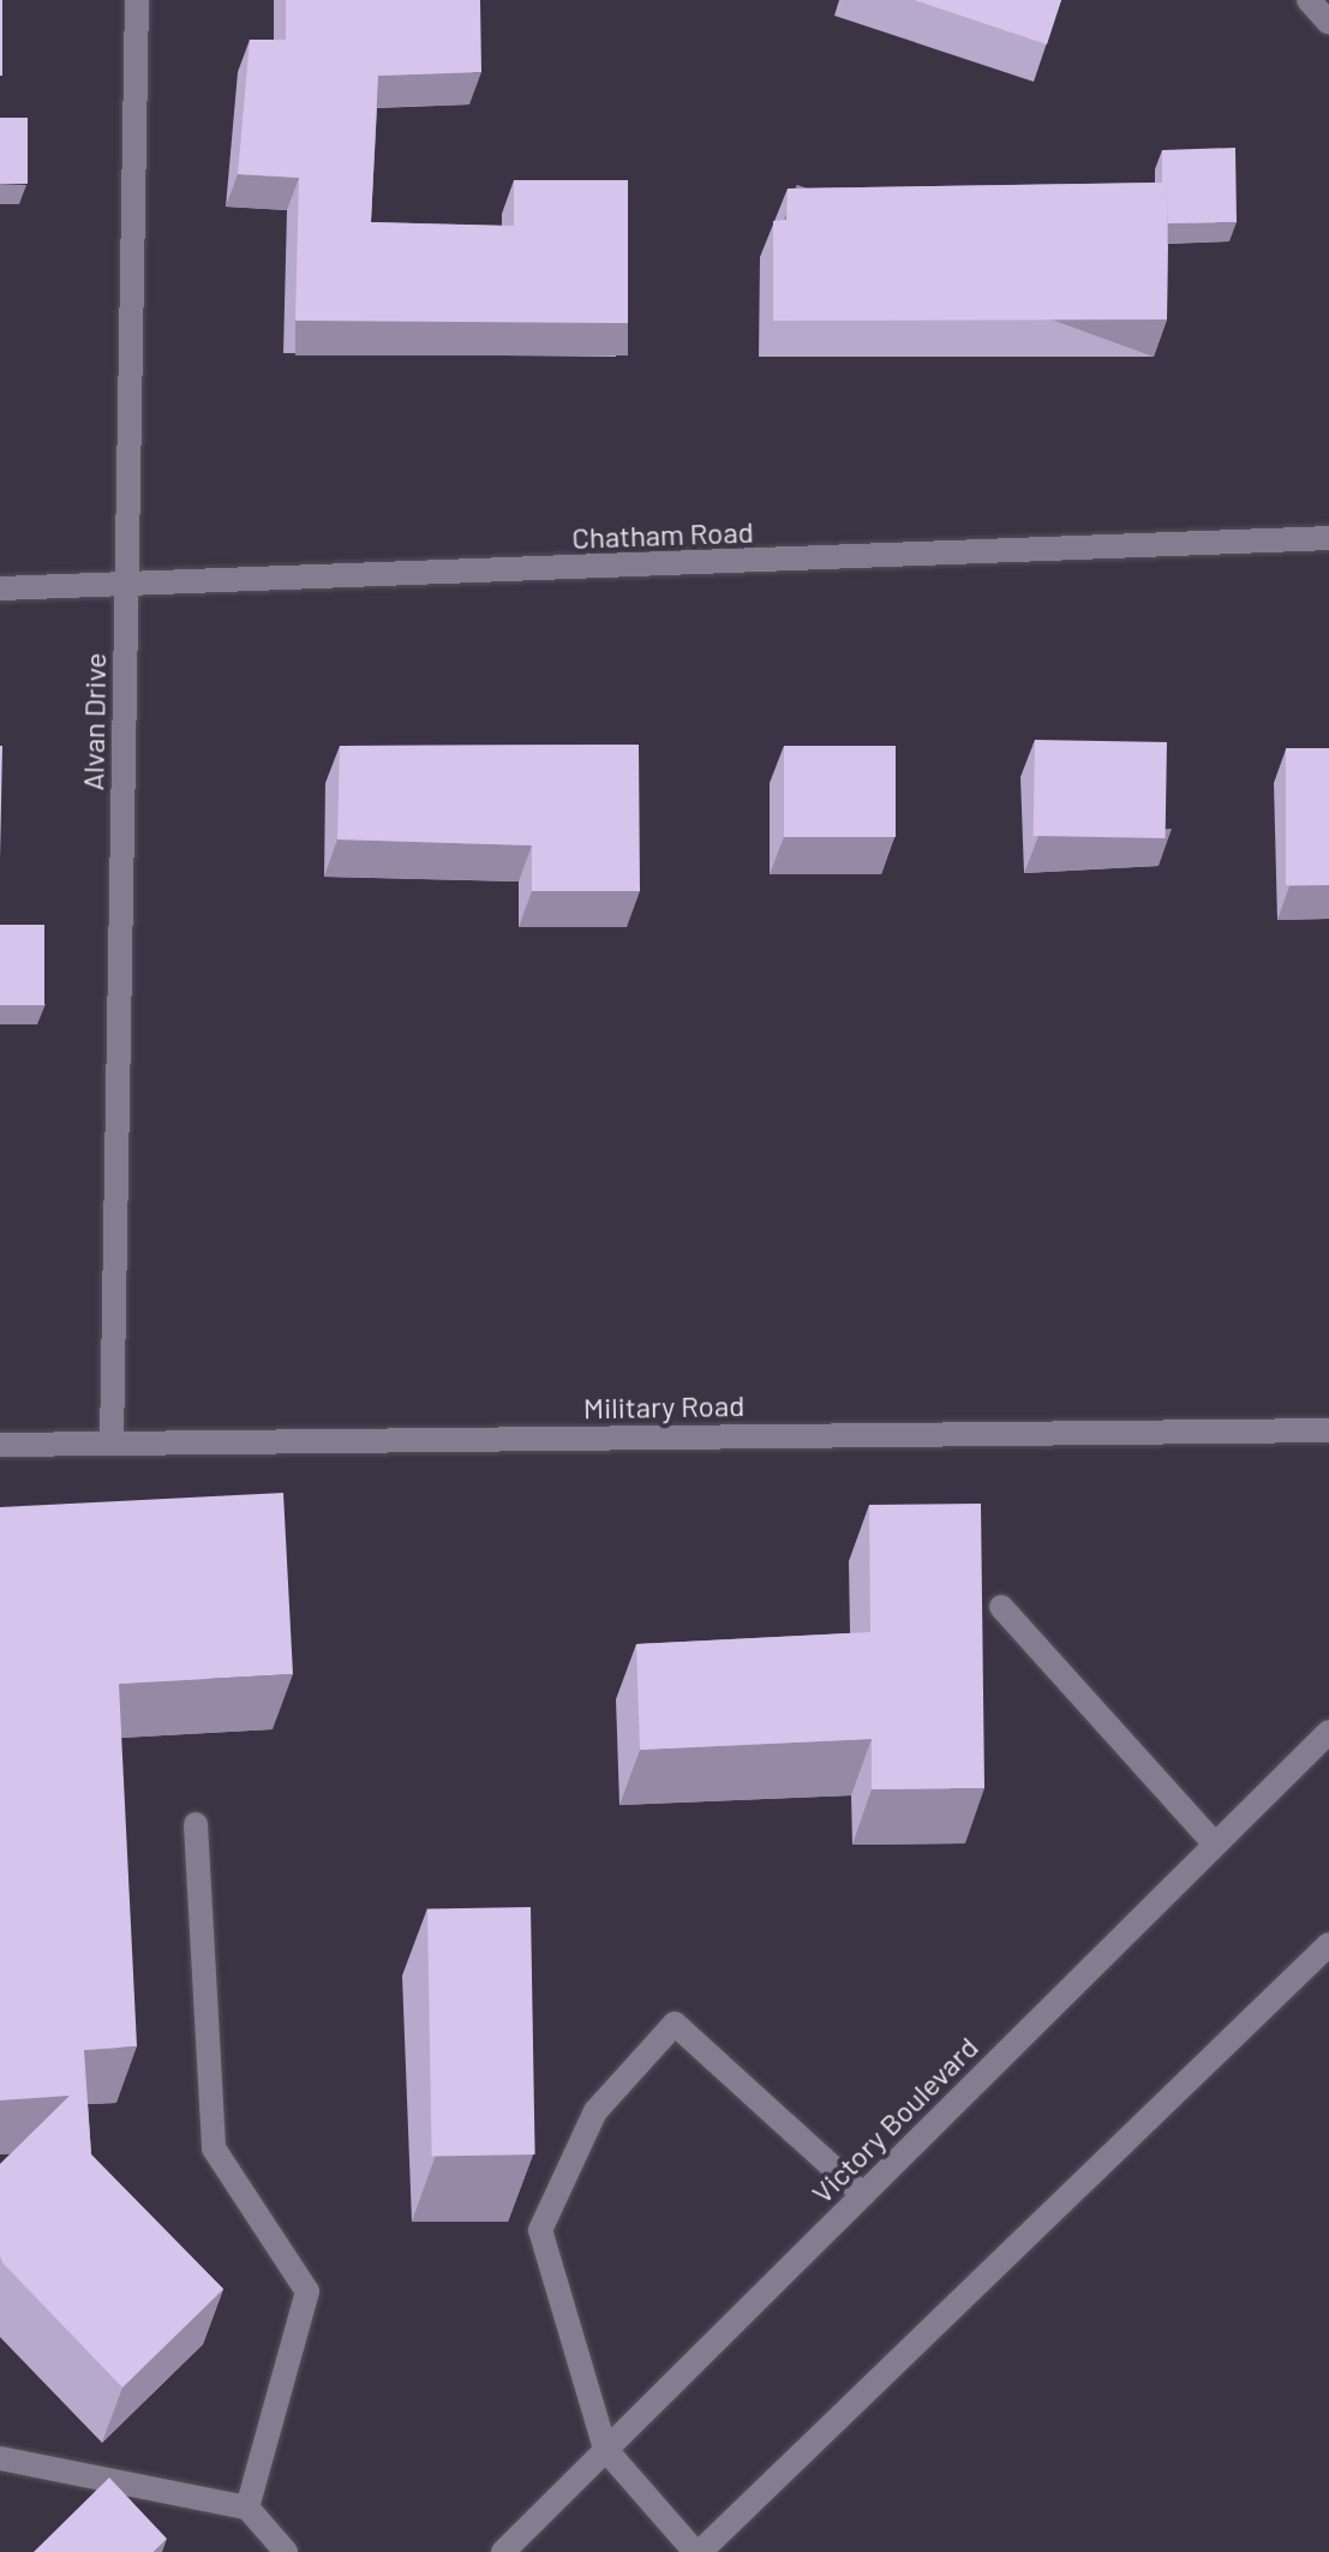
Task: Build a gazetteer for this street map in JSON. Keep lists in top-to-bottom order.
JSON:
{
  "streets": {
    "street": [
      "Chatham Road",
      "Alvan Drive",
      "Military Road",
      "Victory Boulevard"
    ]
  },
  "crossings": [
    ["Chatham Road", "Alvan Drive"],
    ["Alvan Drive", "Military Road"]
  ]
}
